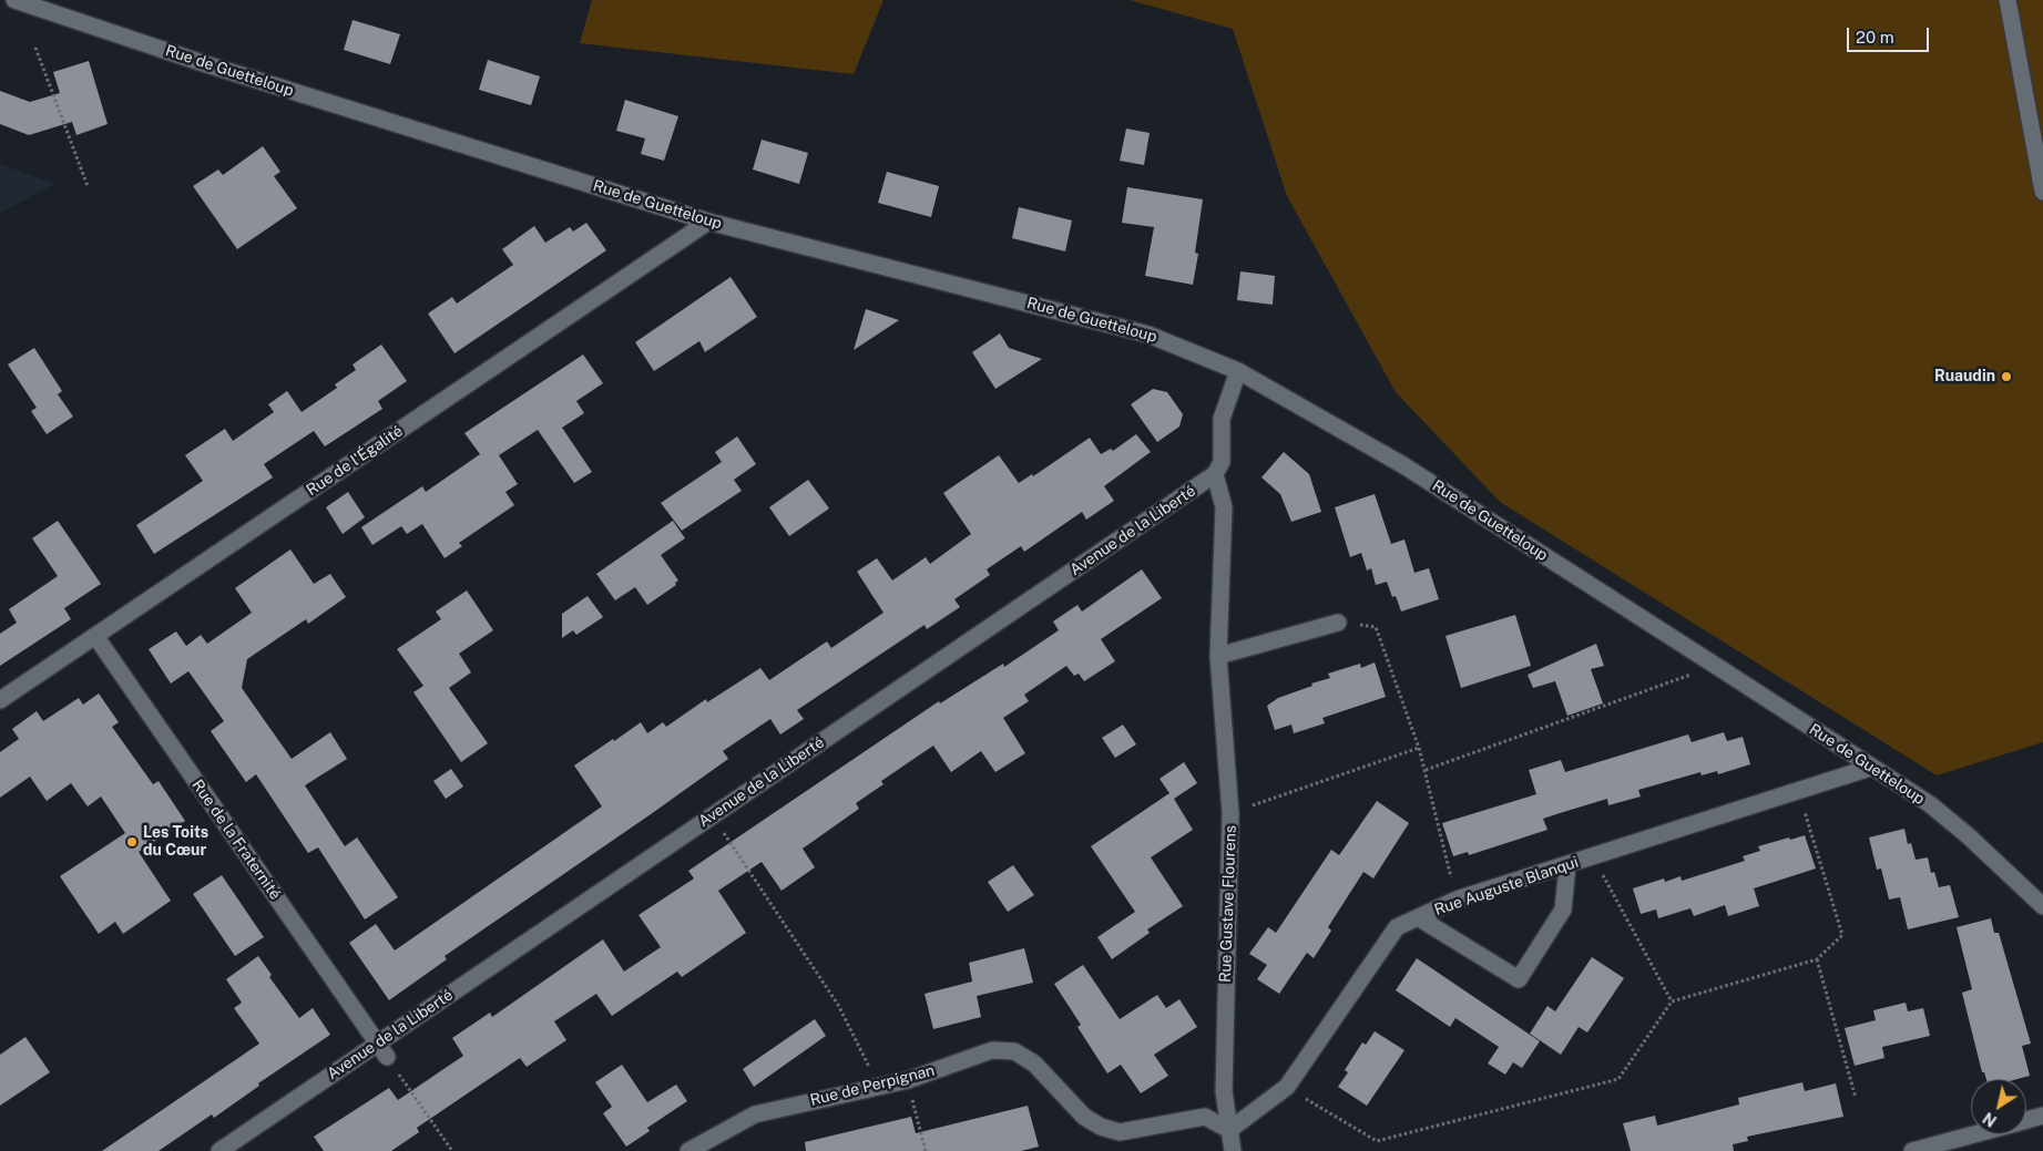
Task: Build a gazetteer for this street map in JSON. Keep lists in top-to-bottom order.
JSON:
{
  "streets": {
    "street": [
      "Rue de Guetteloup",
      "Rue de l'Égalité",
      "Avenue de la Liberté",
      "Rue de la Fraternité",
      "Rue Auguste Blanqui",
      "Rue Gustave Flourens",
      "Rue de Perpignan"
    ]
  },
  "crossings": [
    ["Rue de Guetteloup", "Rue de l'Égalité"],
    ["Rue de Guetteloup", "Rue Auguste Blanqui"],
    ["Rue de l'Égalité", "Rue de la Fraternité"],
    ["Avenue de la Liberté", "Rue de la Fraternité"],
    ["Avenue de la Liberté", "Rue Gustave Flourens"],
    ["Rue Auguste Blanqui", "Rue Gustave Flourens"],
    ["Rue Auguste Blanqui", "Rue de Perpignan"],
    ["Rue Gustave Flourens", "Rue de Perpignan"]
  ],
  "places": ["Ruaudin", "Les Toits du Cœur"],
  "scale_bar": "20 m",
  "north": "bottom left"
}
